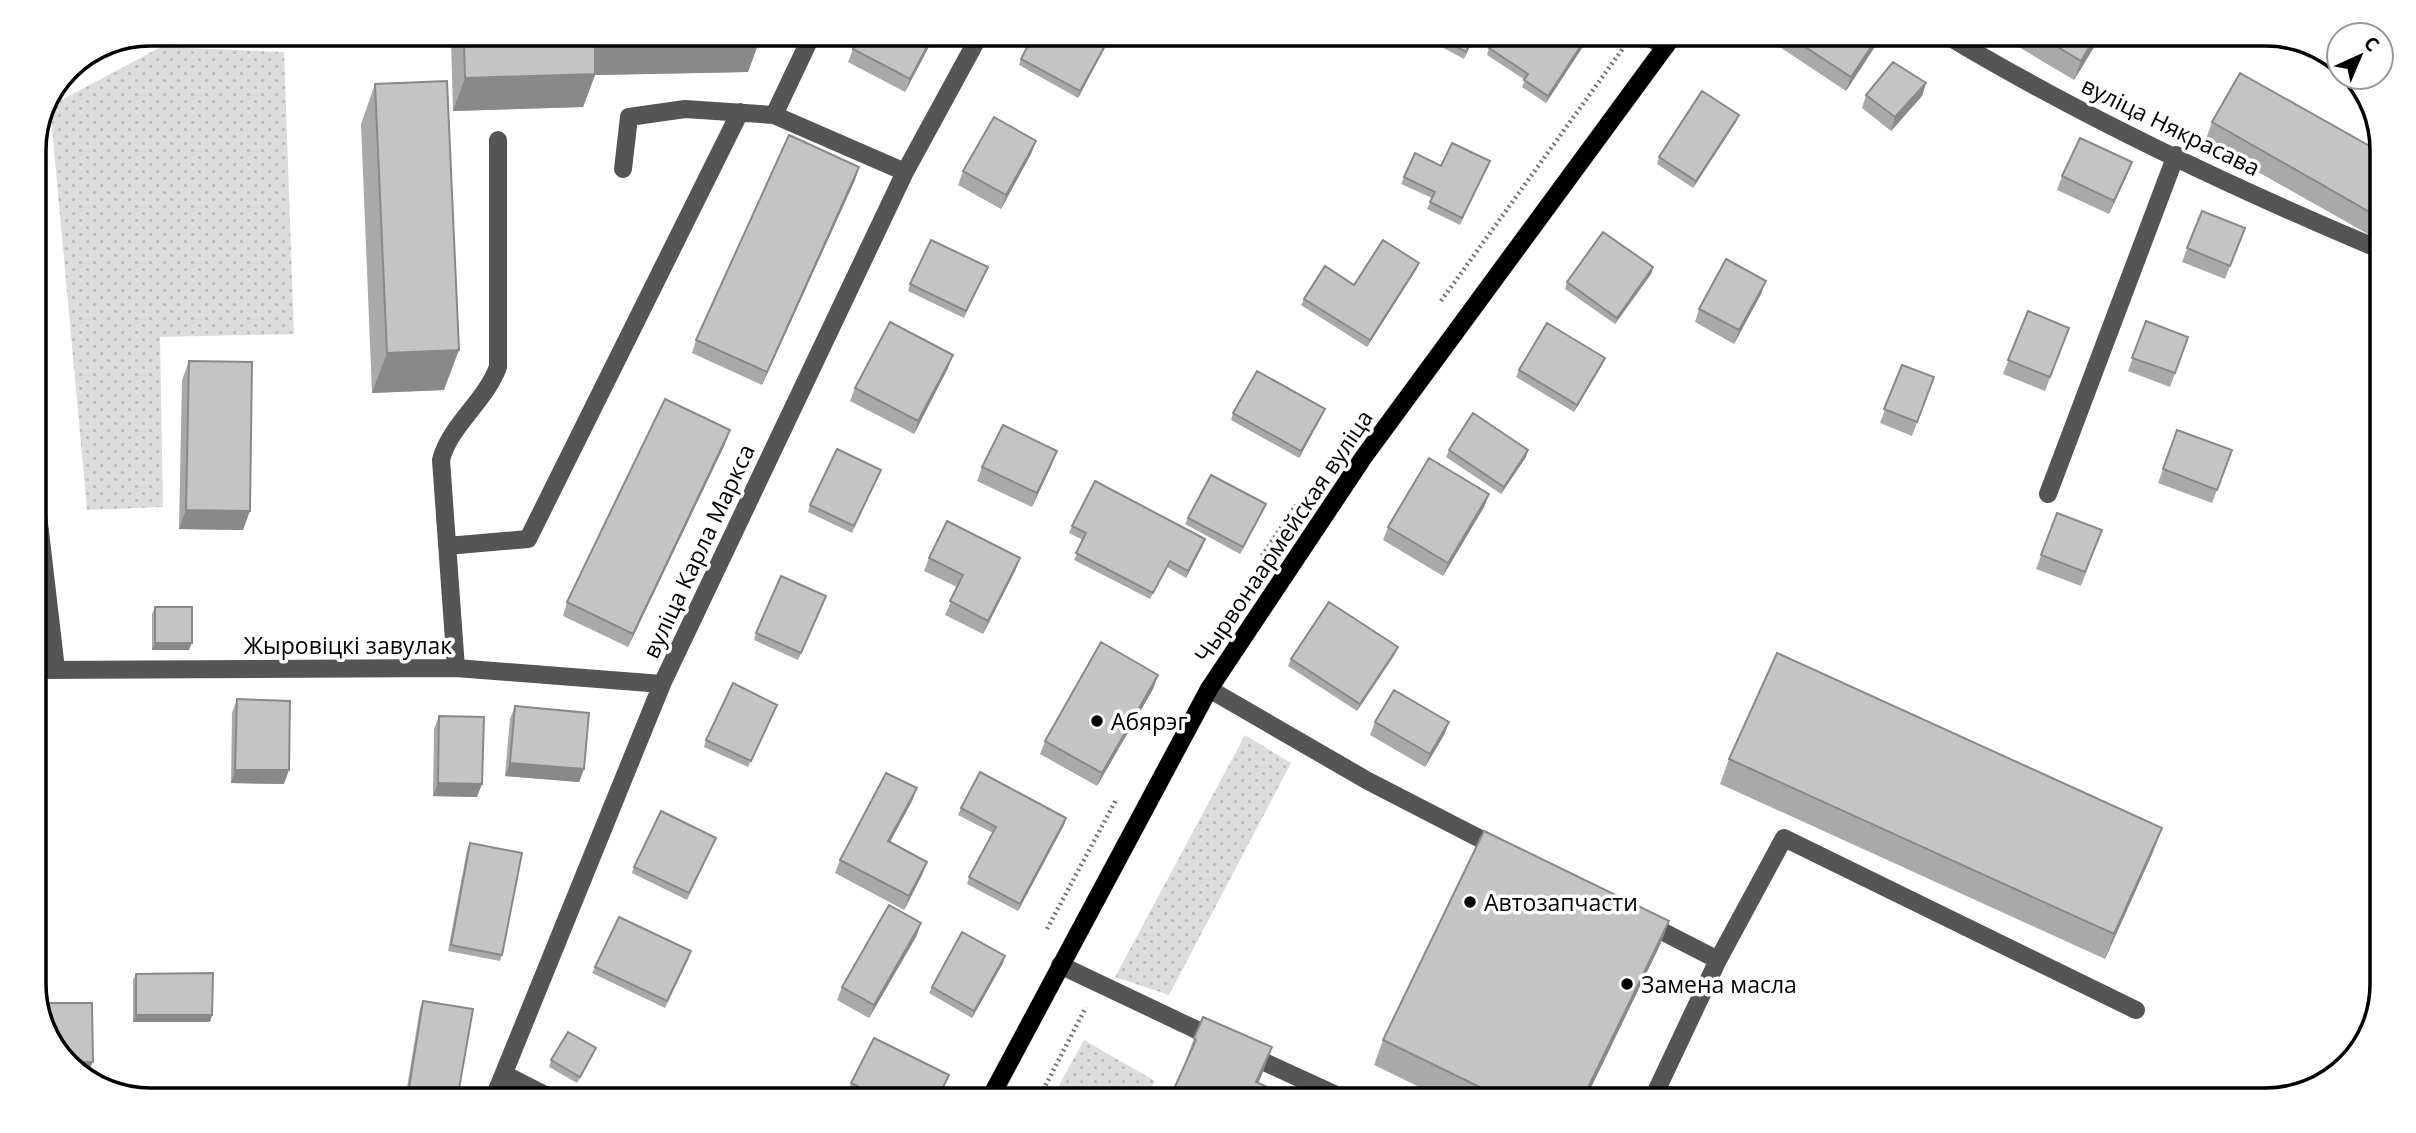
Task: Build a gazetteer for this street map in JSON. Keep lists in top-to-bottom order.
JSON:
{
  "streets": {
    "main road": ["Чырвонаармейская вуліца"],
    "street": ["вуліца Някрасава", "вуліца Карла Маркса", "Жыровіцкі завулак"]
  },
  "crossings": [
    ["вуліца Карла Маркса", "Жыровіцкі завулак"]
  ],
  "places": ["Абярэг", "Автозапчасти", "Замена масла"],
  "north": "top right"
}
